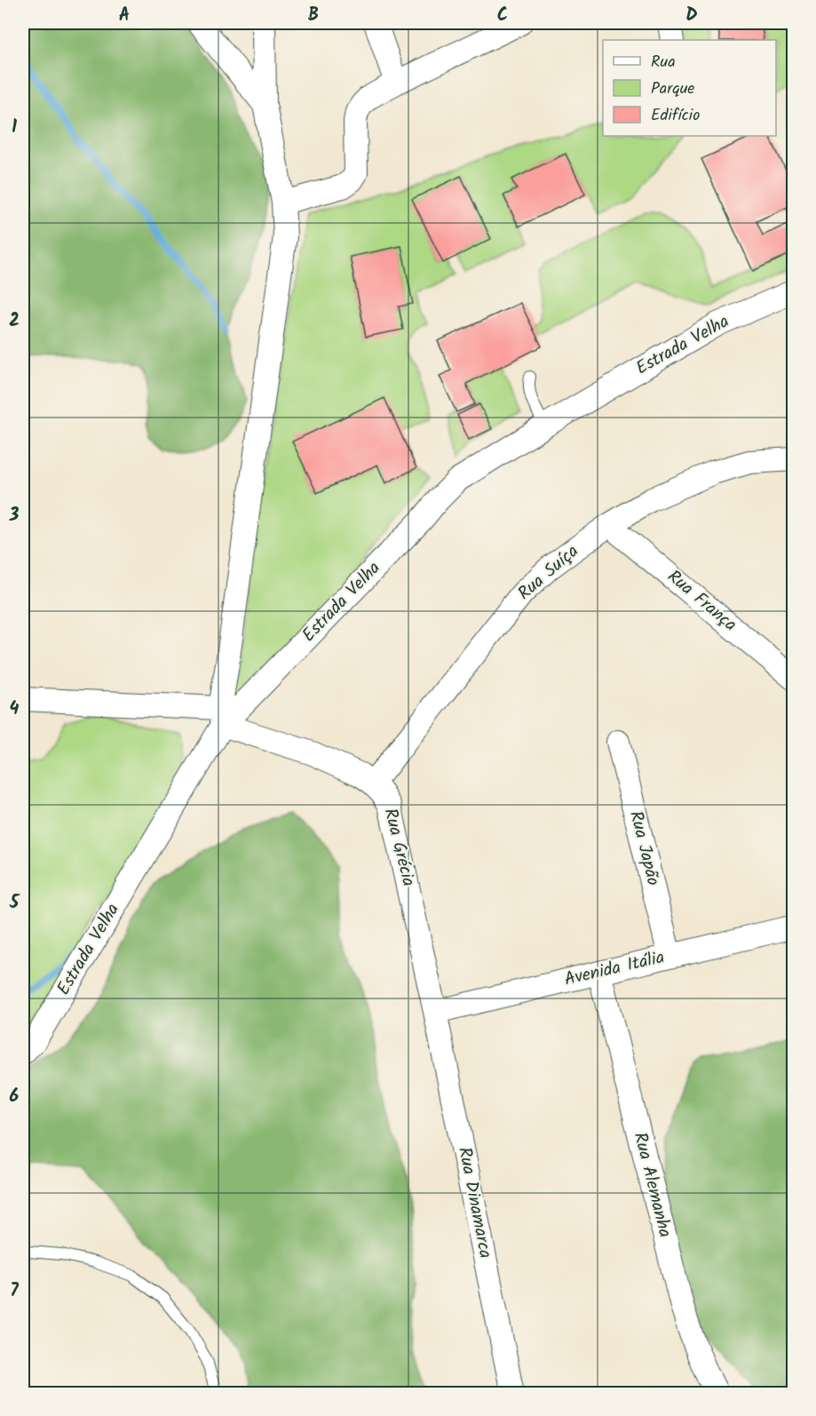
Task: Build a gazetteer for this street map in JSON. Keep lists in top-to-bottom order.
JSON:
{
  "streets": {
    "street": [
      "Estrada Velha",
      "Rua Suíça",
      "Rua França",
      "Rua Grécia",
      "Rua Japão",
      "Avenida Itália",
      "Rua Alemanha",
      "Rua Dinamarca"
    ]
  },
  "crossings": [
    ["Estrada Velha", "Rua Grécia"],
    ["Rua Suíça", "Rua França"],
    ["Rua Suíça", "Rua Grécia"],
    ["Rua Grécia", "Avenida Itália"],
    ["Rua Grécia", "Rua Dinamarca"],
    ["Rua Japão", "Avenida Itália"],
    ["Avenida Itália", "Rua Alemanha"],
    ["Avenida Itália", "Rua Dinamarca"]
  ],
  "legend": ["Rua", "Parque", "Edifício"],
  "grid": {
    "columns": [
      "A",
      "B",
      "C",
      "D"
    ],
    "rows": [
      "1",
      "2",
      "3",
      "4",
      "5",
      "6",
      "7"
    ]
  }
}
